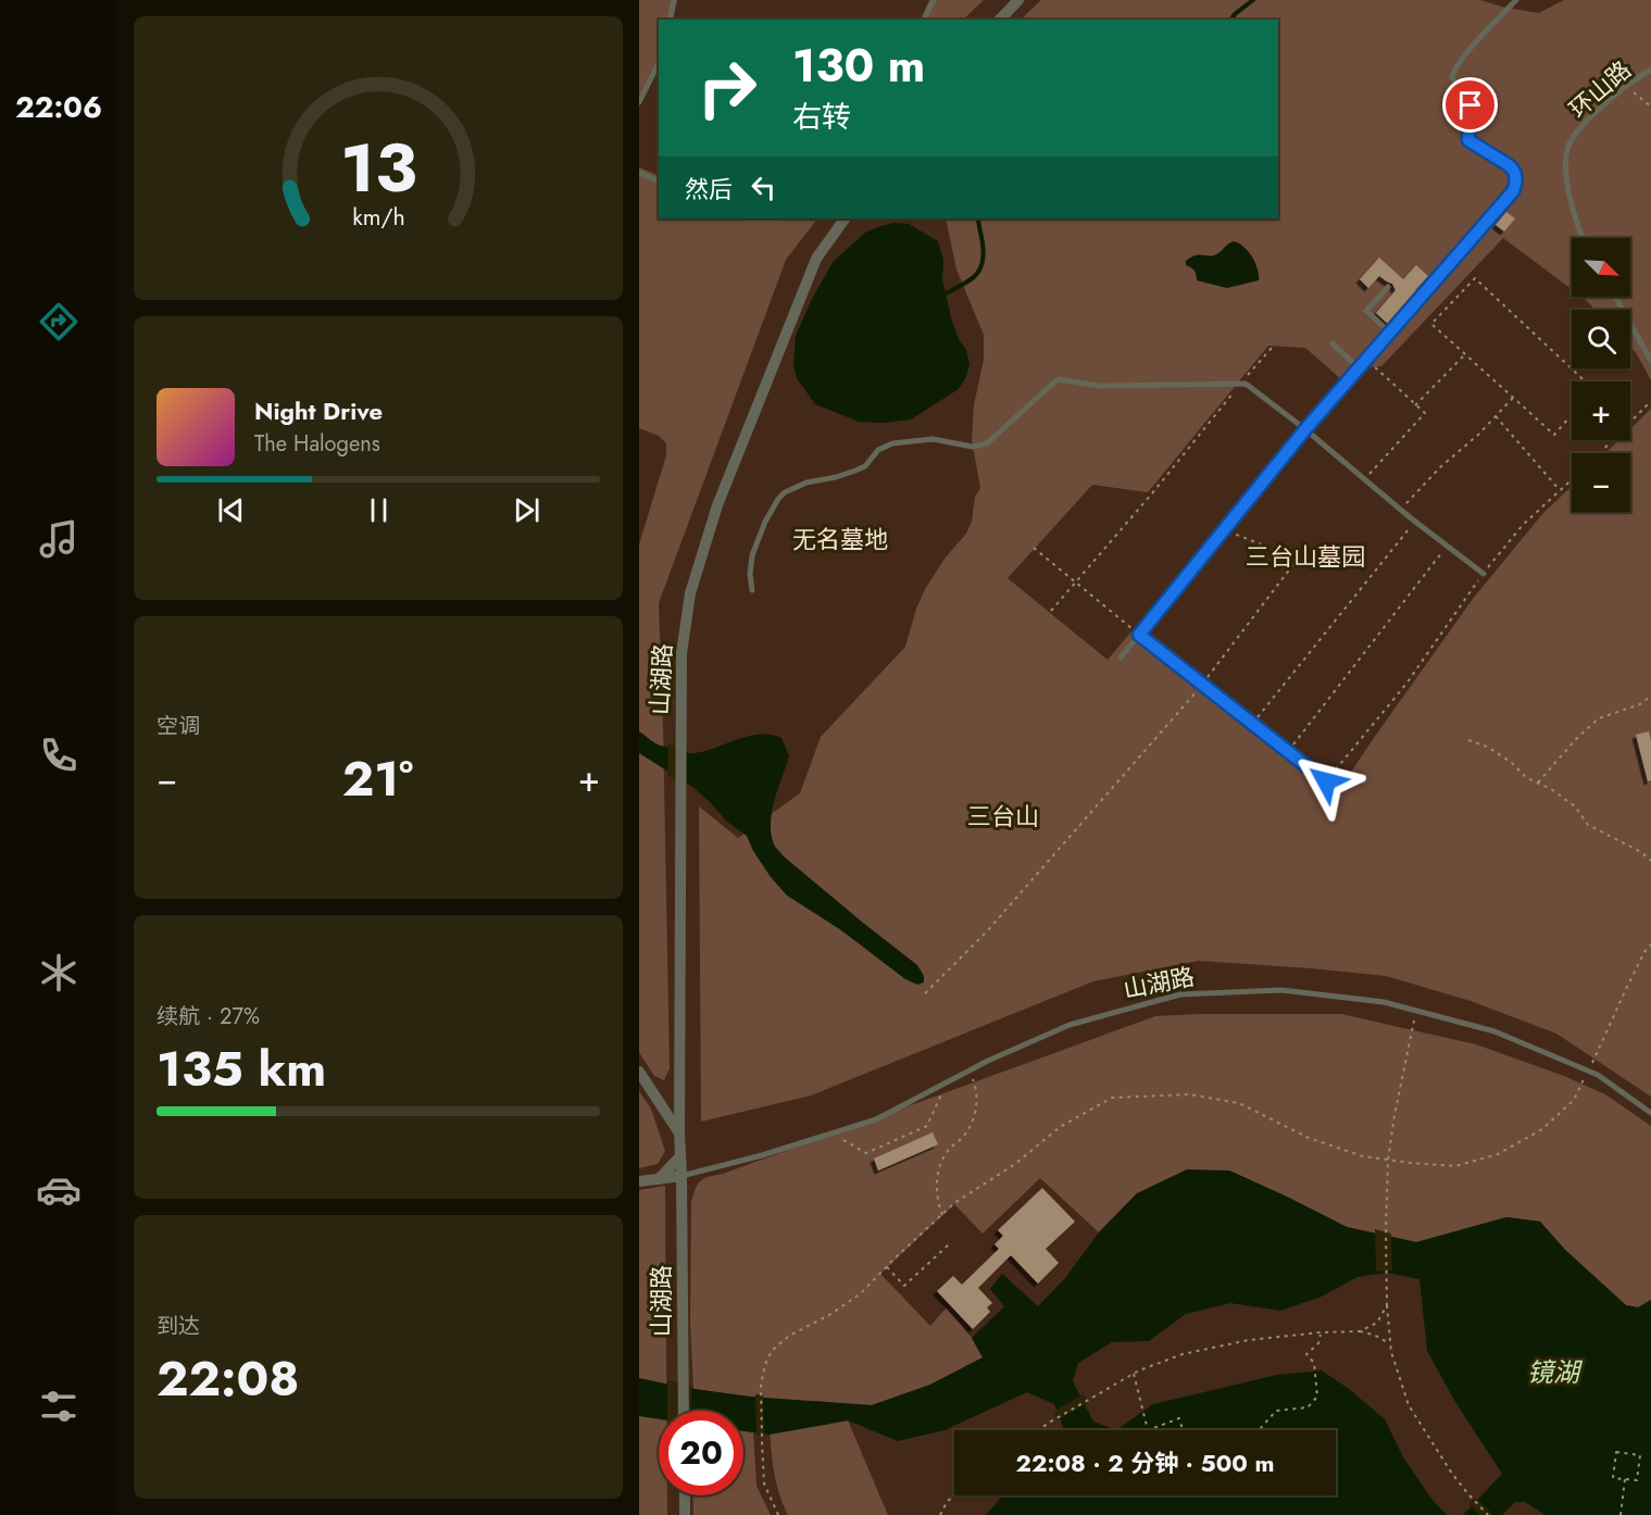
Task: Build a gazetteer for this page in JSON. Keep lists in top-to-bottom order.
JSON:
{
  "streets": {
    "street": ["山湖路"],
    "lane": ["环山路"]
  },
  "water": ["镜湖"],
  "parks": ["无名墓地", "三台山墓园", "三台山"],
  "north": "bottom right",
  "page": {
    "tabs": "22:06",
    "turn": ["130 m", "右转"],
    "then": "然后",
    "map_buttons": ["+", "−"],
    "song": ["Night Drive", "The Halogens"],
    "tile": [
      "空调",
      ["续航 · 27%", "135 km"],
      ["到达", "22:08"]
    ],
    "heat": ["−", "21°", "+"],
    "limit": "20",
    "trip": "22:08 · 2 分钟 · 500 m",
    "gauge": ["13", "km/h"]
  }
}
